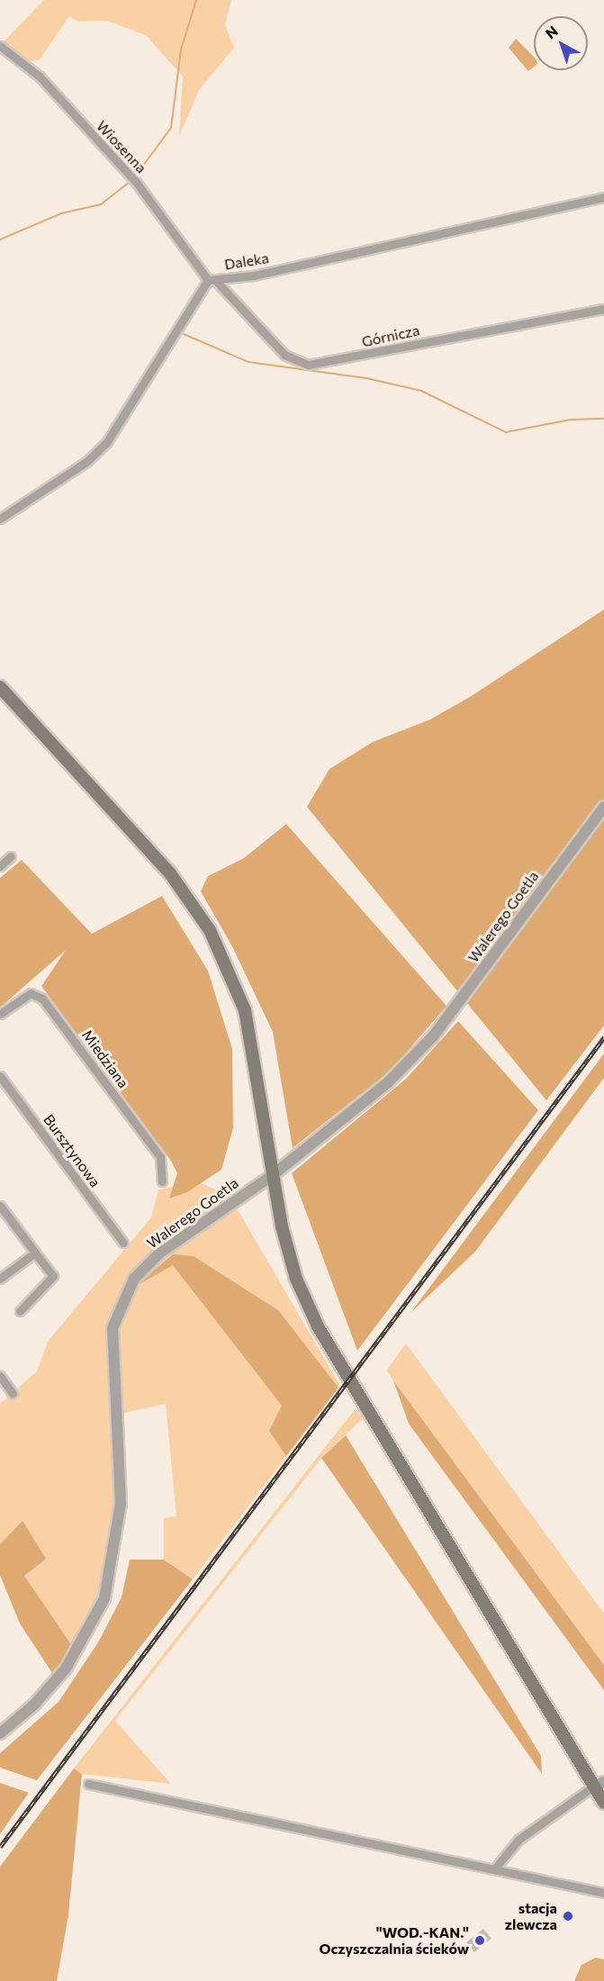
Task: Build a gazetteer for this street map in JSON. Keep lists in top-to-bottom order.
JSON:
{
  "streets": {
    "street": [
      "Wiosenna",
      "Daleka",
      "Górnicza",
      "Walerego Goetla",
      "Miedziana",
      "Bursztynowa"
    ]
  },
  "crossings": [
    ["Wiosenna", "Daleka"],
    ["Wiosenna", "Górnicza"],
    ["Daleka", "Górnicza"]
  ],
  "places": ["stacja zlewcza", "\"WOD.-KAN.\" Oczyszczalnia ścieków"],
  "north": "top left"
}
